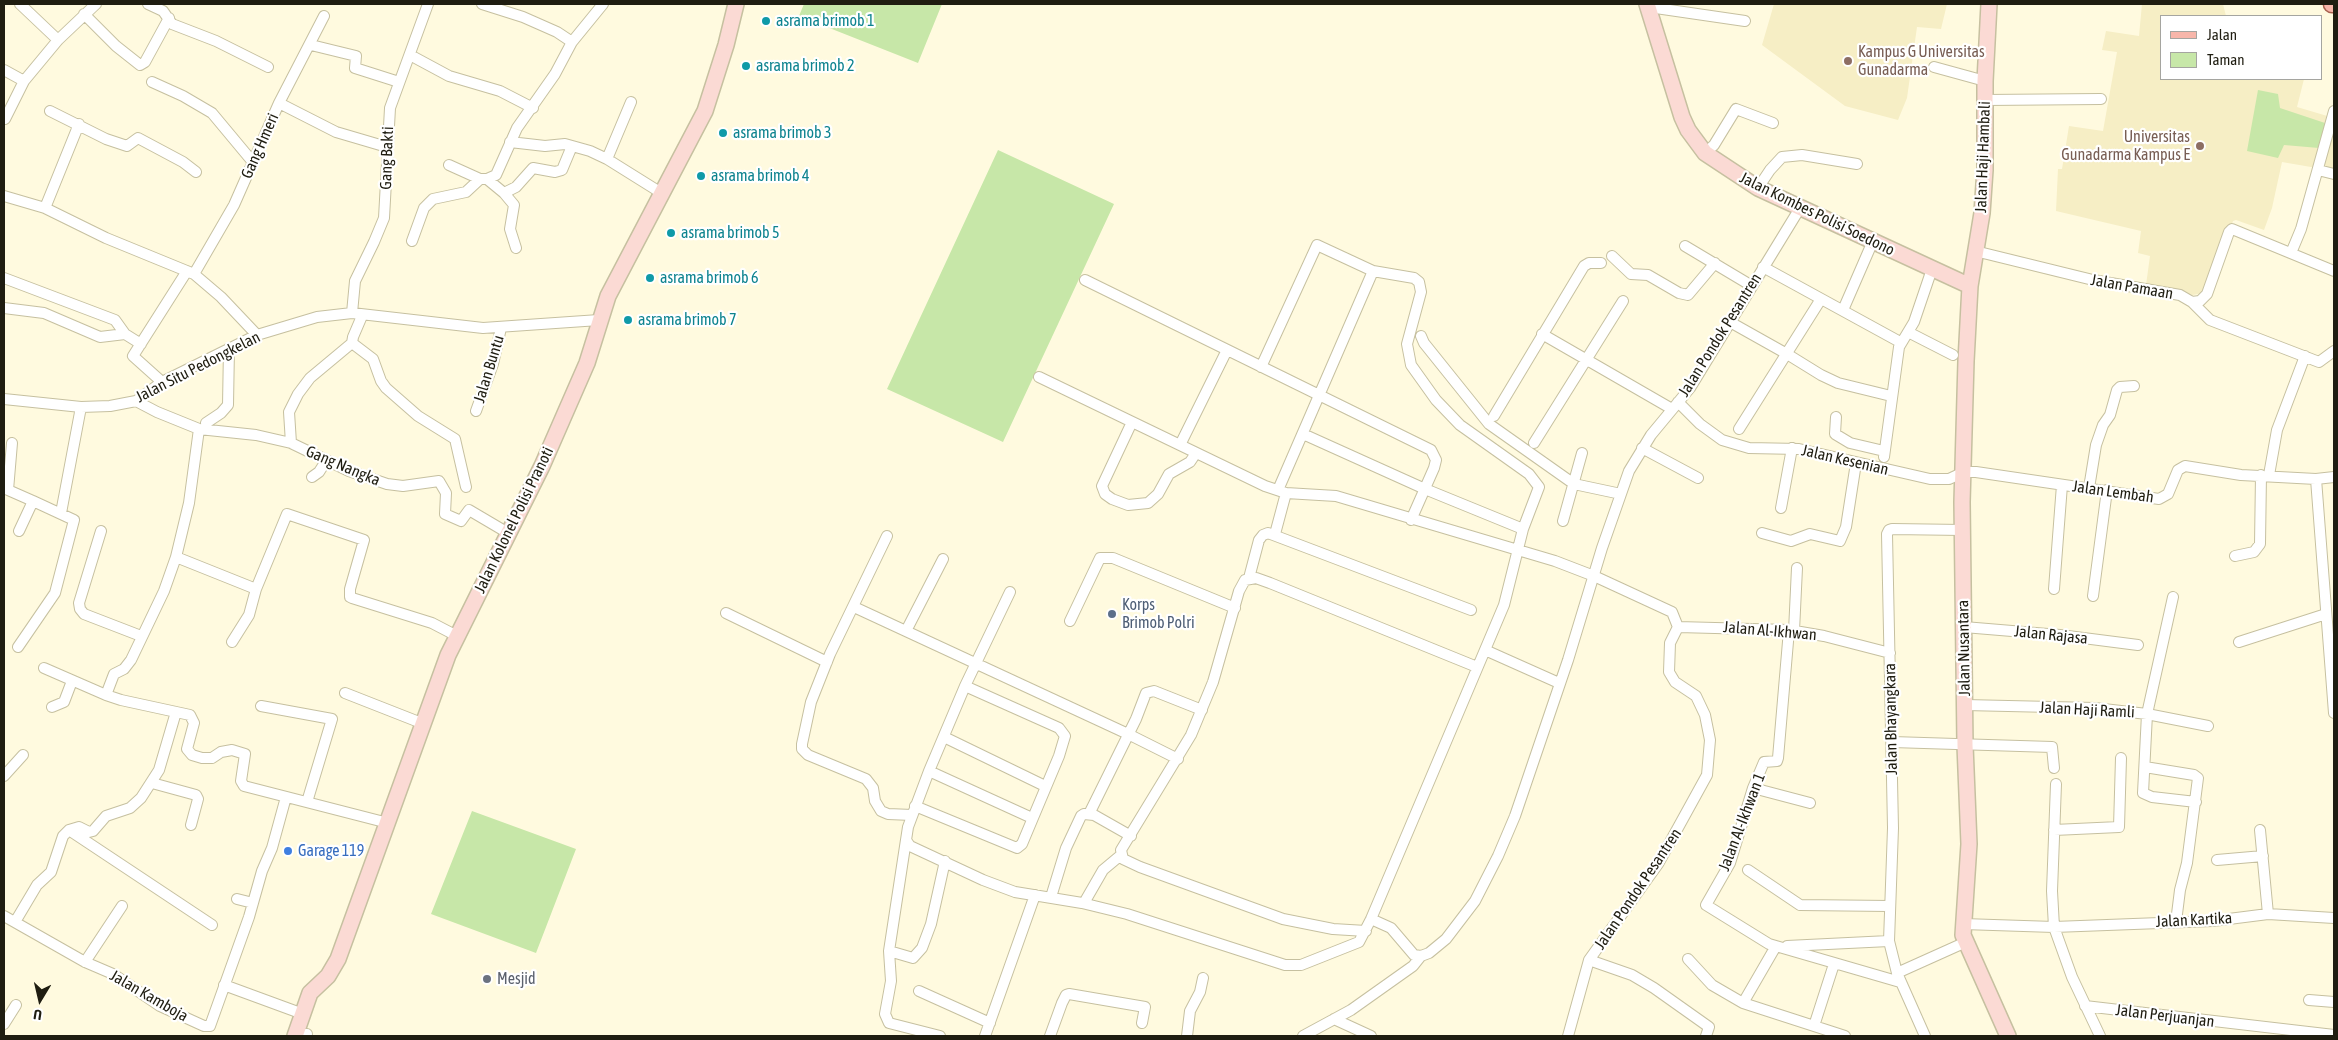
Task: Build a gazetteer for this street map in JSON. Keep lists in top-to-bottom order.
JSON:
{
  "streets": {
    "street": [
      "Gang Hmeri",
      "Jalan Haji Hambali",
      "Gang Bakti",
      "Jalan Kombes Polisi Soedono",
      "Jalan Pamaan",
      "Jalan Pondok Pesantren",
      "Jalan Situ Pedongkelan",
      "Jalan Buntu",
      "Jalan Kesenian",
      "Gang Nangka",
      "Jalan Lembah",
      "Jalan Kolonel Polisi Pranoti",
      "Jalan Al-Ikhwan",
      "Jalan Rajasa",
      "Jalan Nusantara",
      "Jalan Haji Ramli",
      "Jalan Bhayangkara",
      "Jalan Al-Ikhwan 1",
      "Jalan Kartika",
      "Jalan Kamboja",
      "Jalan Perjuanjan"
    ]
  },
  "crossings": [
    ["Jalan Haji Hambali", "Jalan Pamaan"],
    ["Jalan Haji Hambali", "Jalan Nusantara"],
    ["Gang Bakti", "Jalan Situ Pedongkelan"],
    ["Jalan Kombes Polisi Soedono", "Jalan Pondok Pesantren"],
    ["Jalan Kombes Polisi Soedono", "Jalan Nusantara"],
    ["Jalan Pamaan", "Jalan Nusantara"],
    ["Jalan Pondok Pesantren", "Jalan Kesenian"],
    ["Jalan Pondok Pesantren", "Jalan Al-Ikhwan"],
    ["Jalan Situ Pedongkelan", "Jalan Buntu"],
    ["Jalan Situ Pedongkelan", "Gang Nangka"],
    ["Jalan Situ Pedongkelan", "Jalan Kolonel Polisi Pranoti"],
    ["Jalan Kesenian", "Jalan Lembah"],
    ["Jalan Kesenian", "Jalan Nusantara"],
    ["Gang Nangka", "Jalan Kolonel Polisi Pranoti"],
    ["Jalan Lembah", "Jalan Nusantara"],
    ["Jalan Al-Ikhwan", "Jalan Bhayangkara"],
    ["Jalan Al-Ikhwan", "Jalan Al-Ikhwan 1"],
    ["Jalan Rajasa", "Jalan Nusantara"],
    ["Jalan Nusantara", "Jalan Haji Ramli"],
    ["Jalan Nusantara", "Jalan Bhayangkara"],
    ["Jalan Nusantara", "Jalan Kartika"]
  ],
  "places": [
    "asrama brimob 1",
    "Kampus G Universitas Gunadarma",
    "asrama brimob 2",
    "asrama brimob 3",
    "Universitas Gunadarma Kampus E",
    "asrama brimob 4",
    "asrama brimob 5",
    "asrama brimob 6",
    "asrama brimob 7",
    "Korps Brimob Polri",
    "Garage 119",
    "Mesjid"
  ],
  "legend": ["Jalan", "Taman"],
  "north": "bottom"
}
